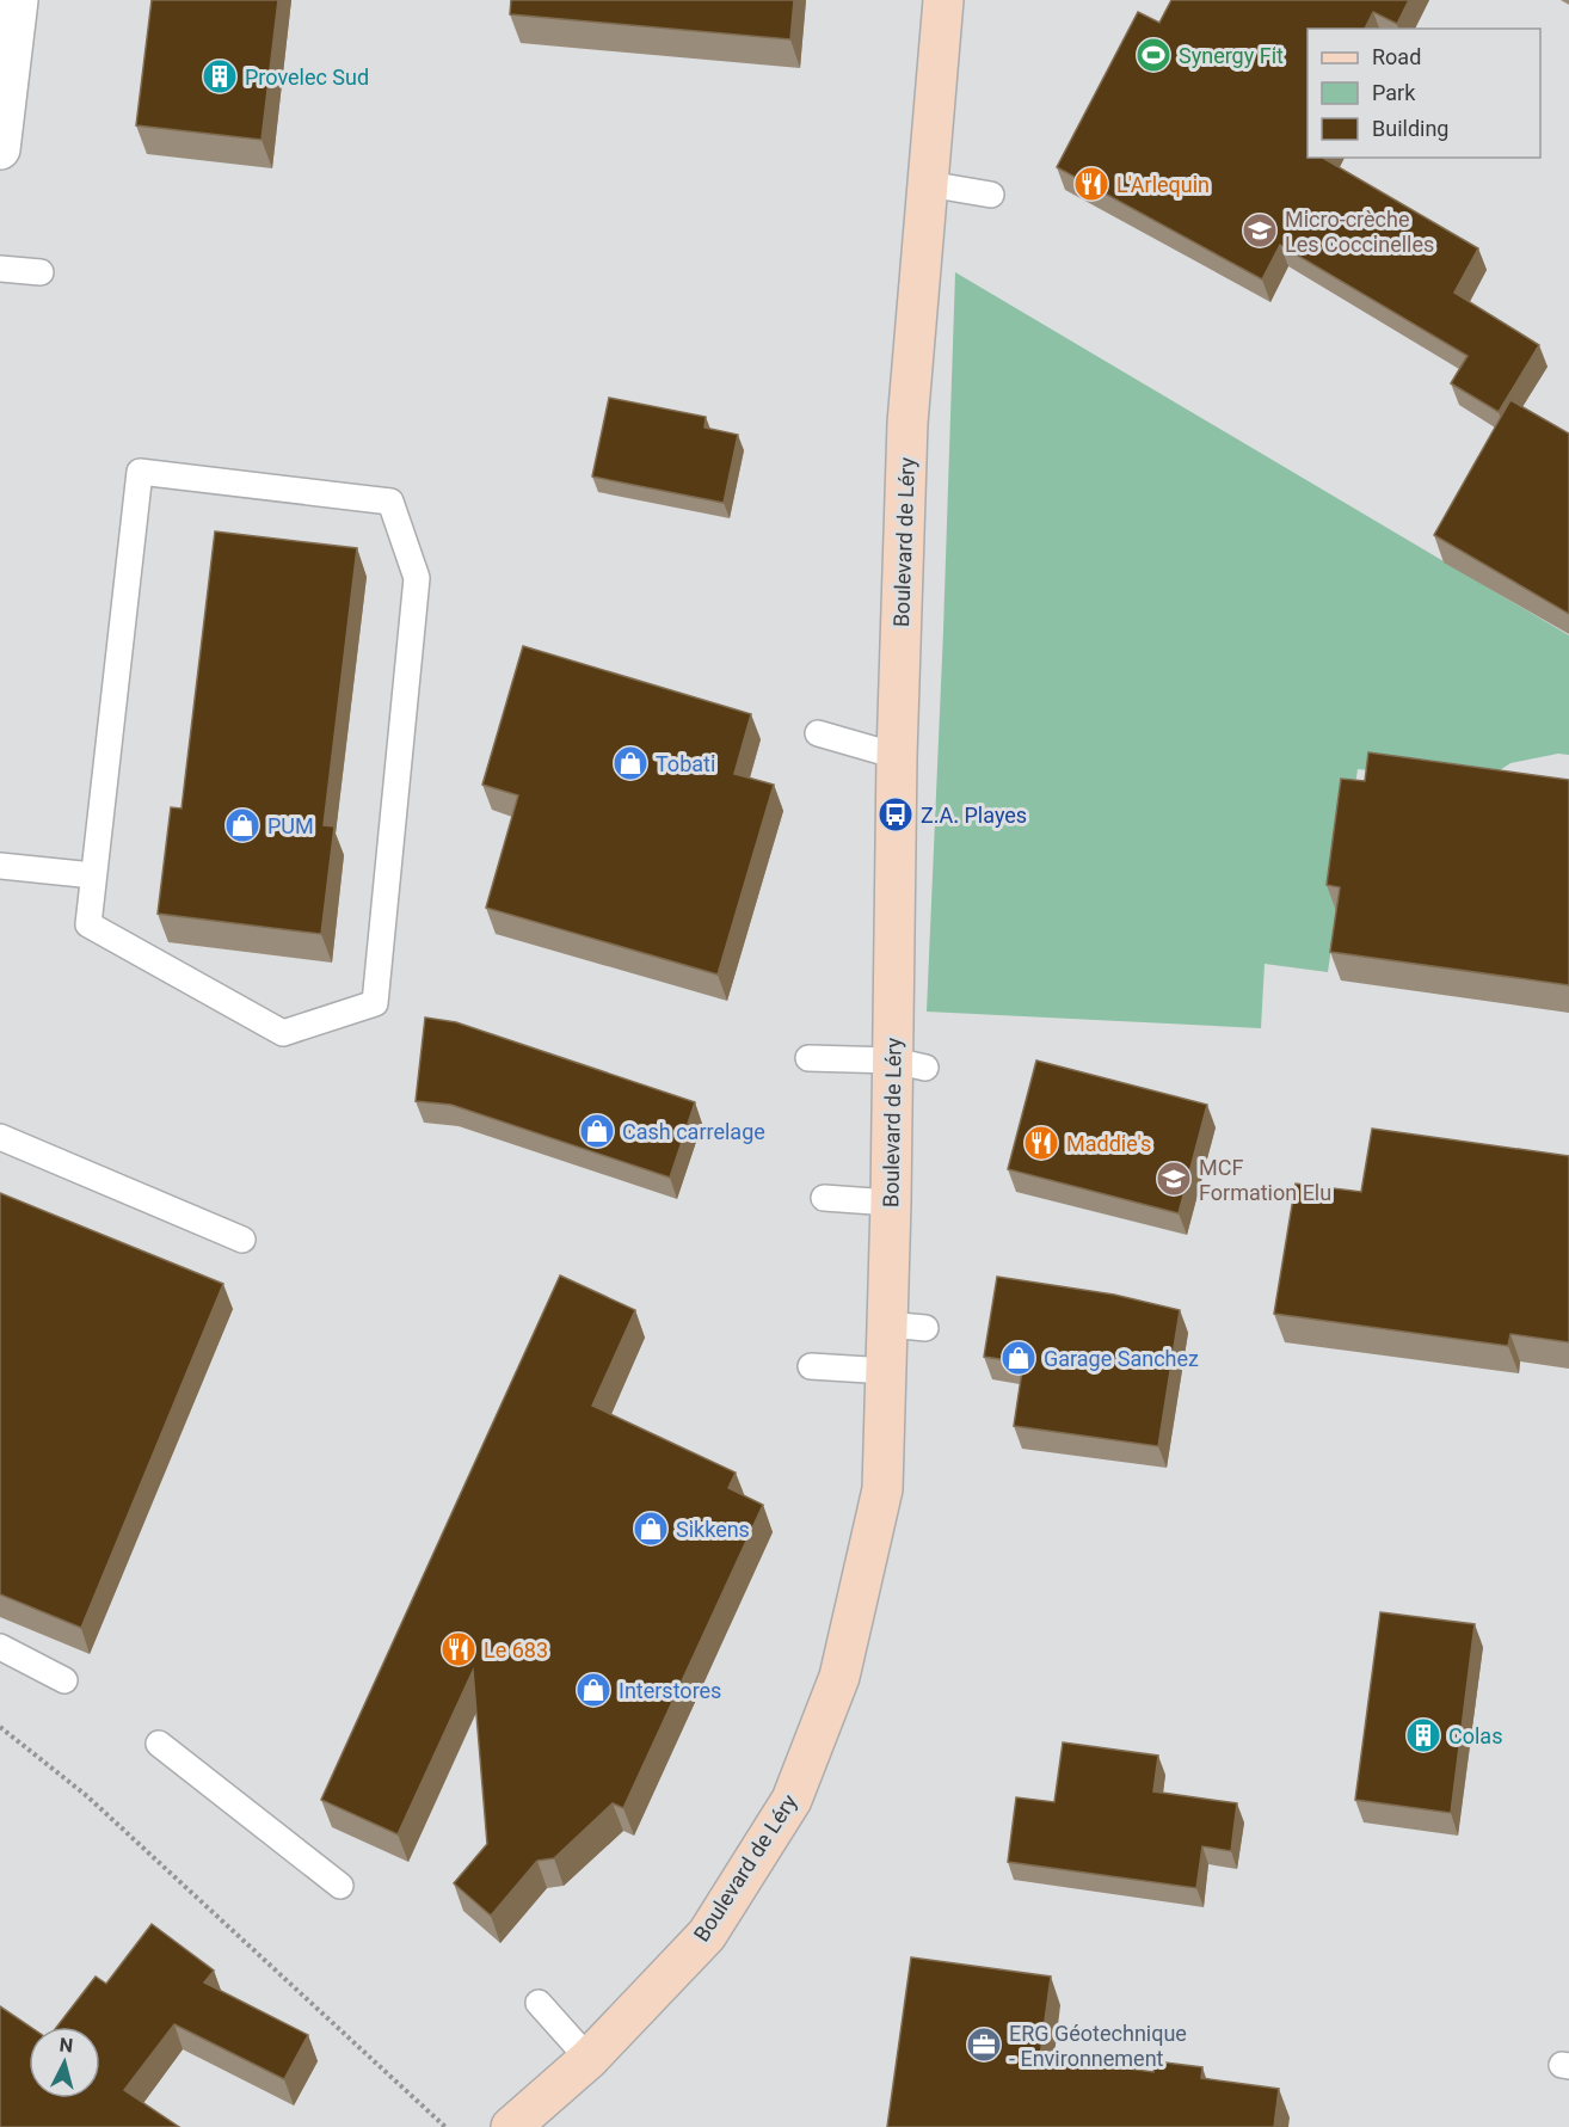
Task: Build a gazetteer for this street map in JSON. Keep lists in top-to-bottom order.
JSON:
{
  "streets": {
    "street": ["Boulevard de Léry"]
  },
  "places": {
    "sports": ["Synergy Fit"],
    "building": ["Provelec Sud", "Colas"],
    "restaurant": ["L'Arlequin", "Maddie's", "Le 683"],
    "school or university": ["Micro-crèche Les Coccinelles", "MCF Formation Elu"],
    "shop": [
      "Tobati",
      "PUM",
      "Cash carrelage",
      "Garage Sanchez",
      "Sikkens",
      "Interstores"
    ],
    "bus stop": ["Z.A. Playes"],
    "office": ["ERG Géotechnique - Environnement"]
  },
  "legend": ["Road", "Park", "Building"],
  "north": "top"
}
